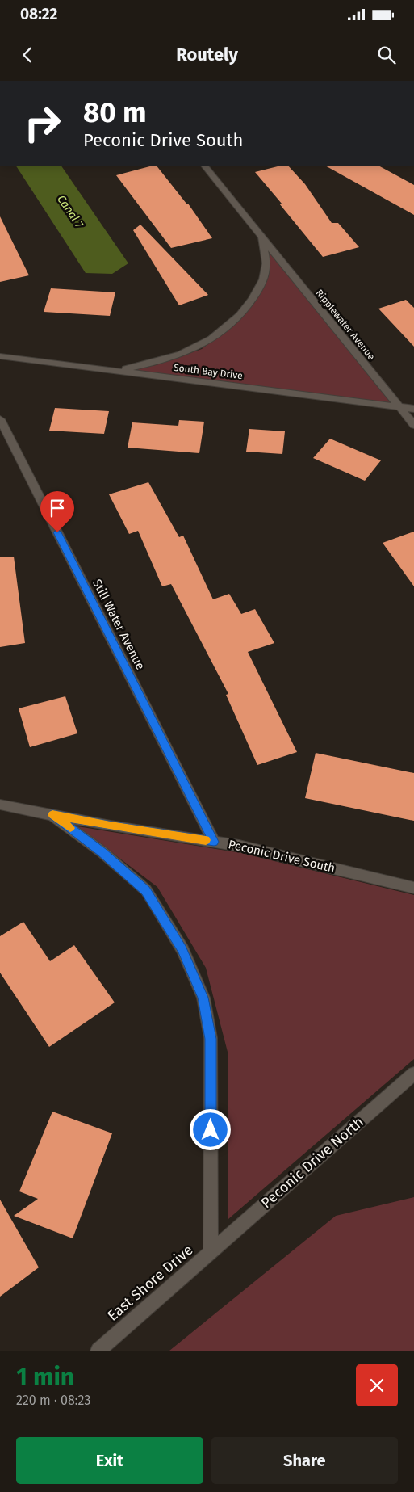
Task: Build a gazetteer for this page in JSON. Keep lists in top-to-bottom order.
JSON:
{
  "streets": {
    "street": [
      "Ripplewater Avenue",
      "South Bay Drive",
      "Still Water Avenue",
      "Peconic Drive South",
      "Peconic Drive North",
      "East Shore Drive"
    ]
  },
  "crossings": [
    ["Ripplewater Avenue", "South Bay Drive"],
    ["Still Water Avenue", "Peconic Drive South"],
    ["Peconic Drive South", "East Shore Drive"],
    ["Peconic Drive North", "East Shore Drive"]
  ],
  "water": ["Canal 7"],
  "page": {
    "status": "08:22",
    "header": "Routely",
    "turn": ["80 m", "Peconic Drive South"],
    "heading": ["1 min", "220 m · 08:23"],
    "buttons": ["Exit", "Share"]
  }
}
